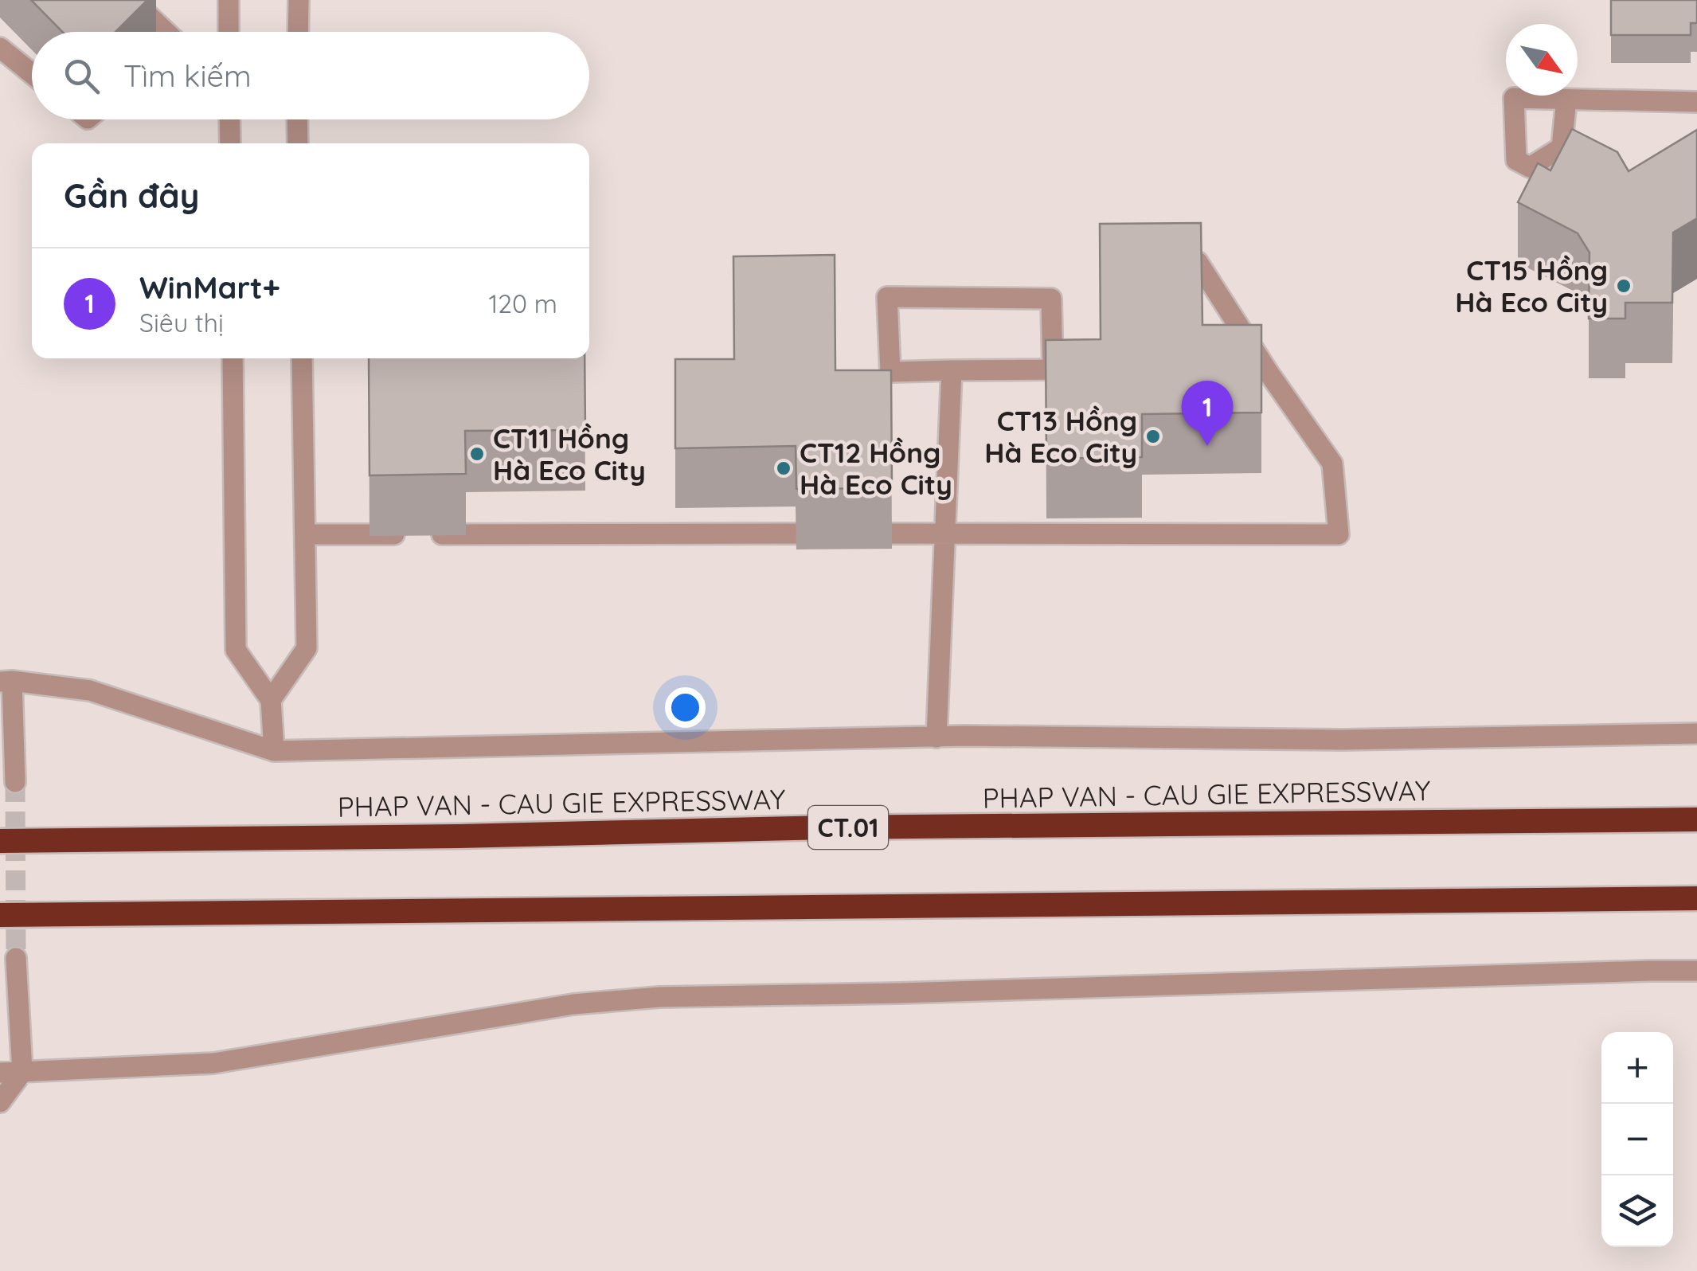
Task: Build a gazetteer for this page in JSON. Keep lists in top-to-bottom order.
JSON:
{
  "streets": {
    "highway": ["PHAP VAN - CAU GIE EXPRESSWAY", "CT.01"]
  },
  "places": [
    "CT15 Hồng Hà Eco City",
    "CT13 Hồng Hà Eco City",
    "CT11 Hồng Hà Eco City",
    "CT12 Hồng Hà Eco City"
  ],
  "north": "bottom right",
  "page": {
    "search": "Tìm kiếm",
    "heading": "Gần đây",
    "list": [
      {
        "mark": "1",
        "name": "WinMart+",
        "note": "Siêu thị",
        "value": "120 m"
      }
    ],
    "pins": "1",
    "map_buttons": ["+", "−"]
  }
}
